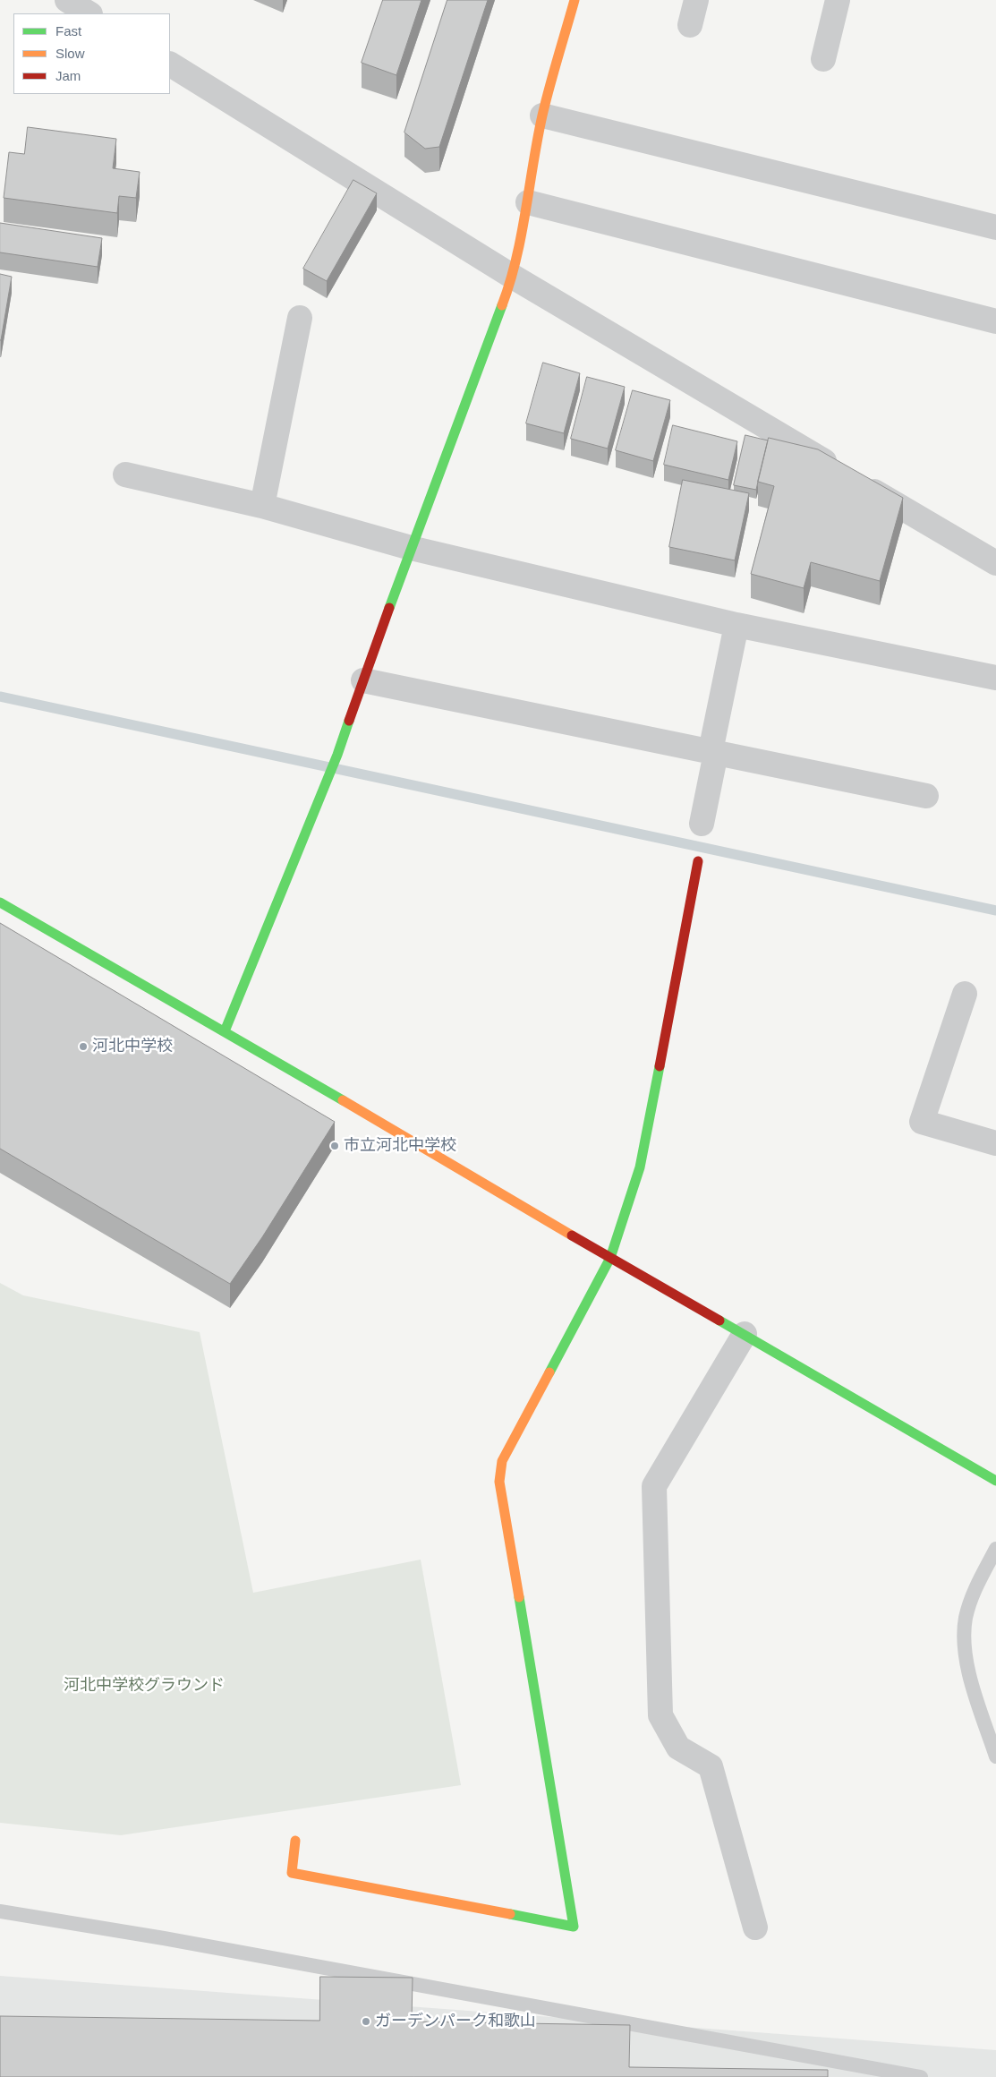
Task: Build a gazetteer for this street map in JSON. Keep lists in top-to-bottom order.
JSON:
{
  "parks": ["河北中学校グラウンド"],
  "places": ["河北中学校", "市立河北中学校", "ガーデンパーク和歌山"],
  "legend": ["Fast", "Slow", "Jam"]
}
